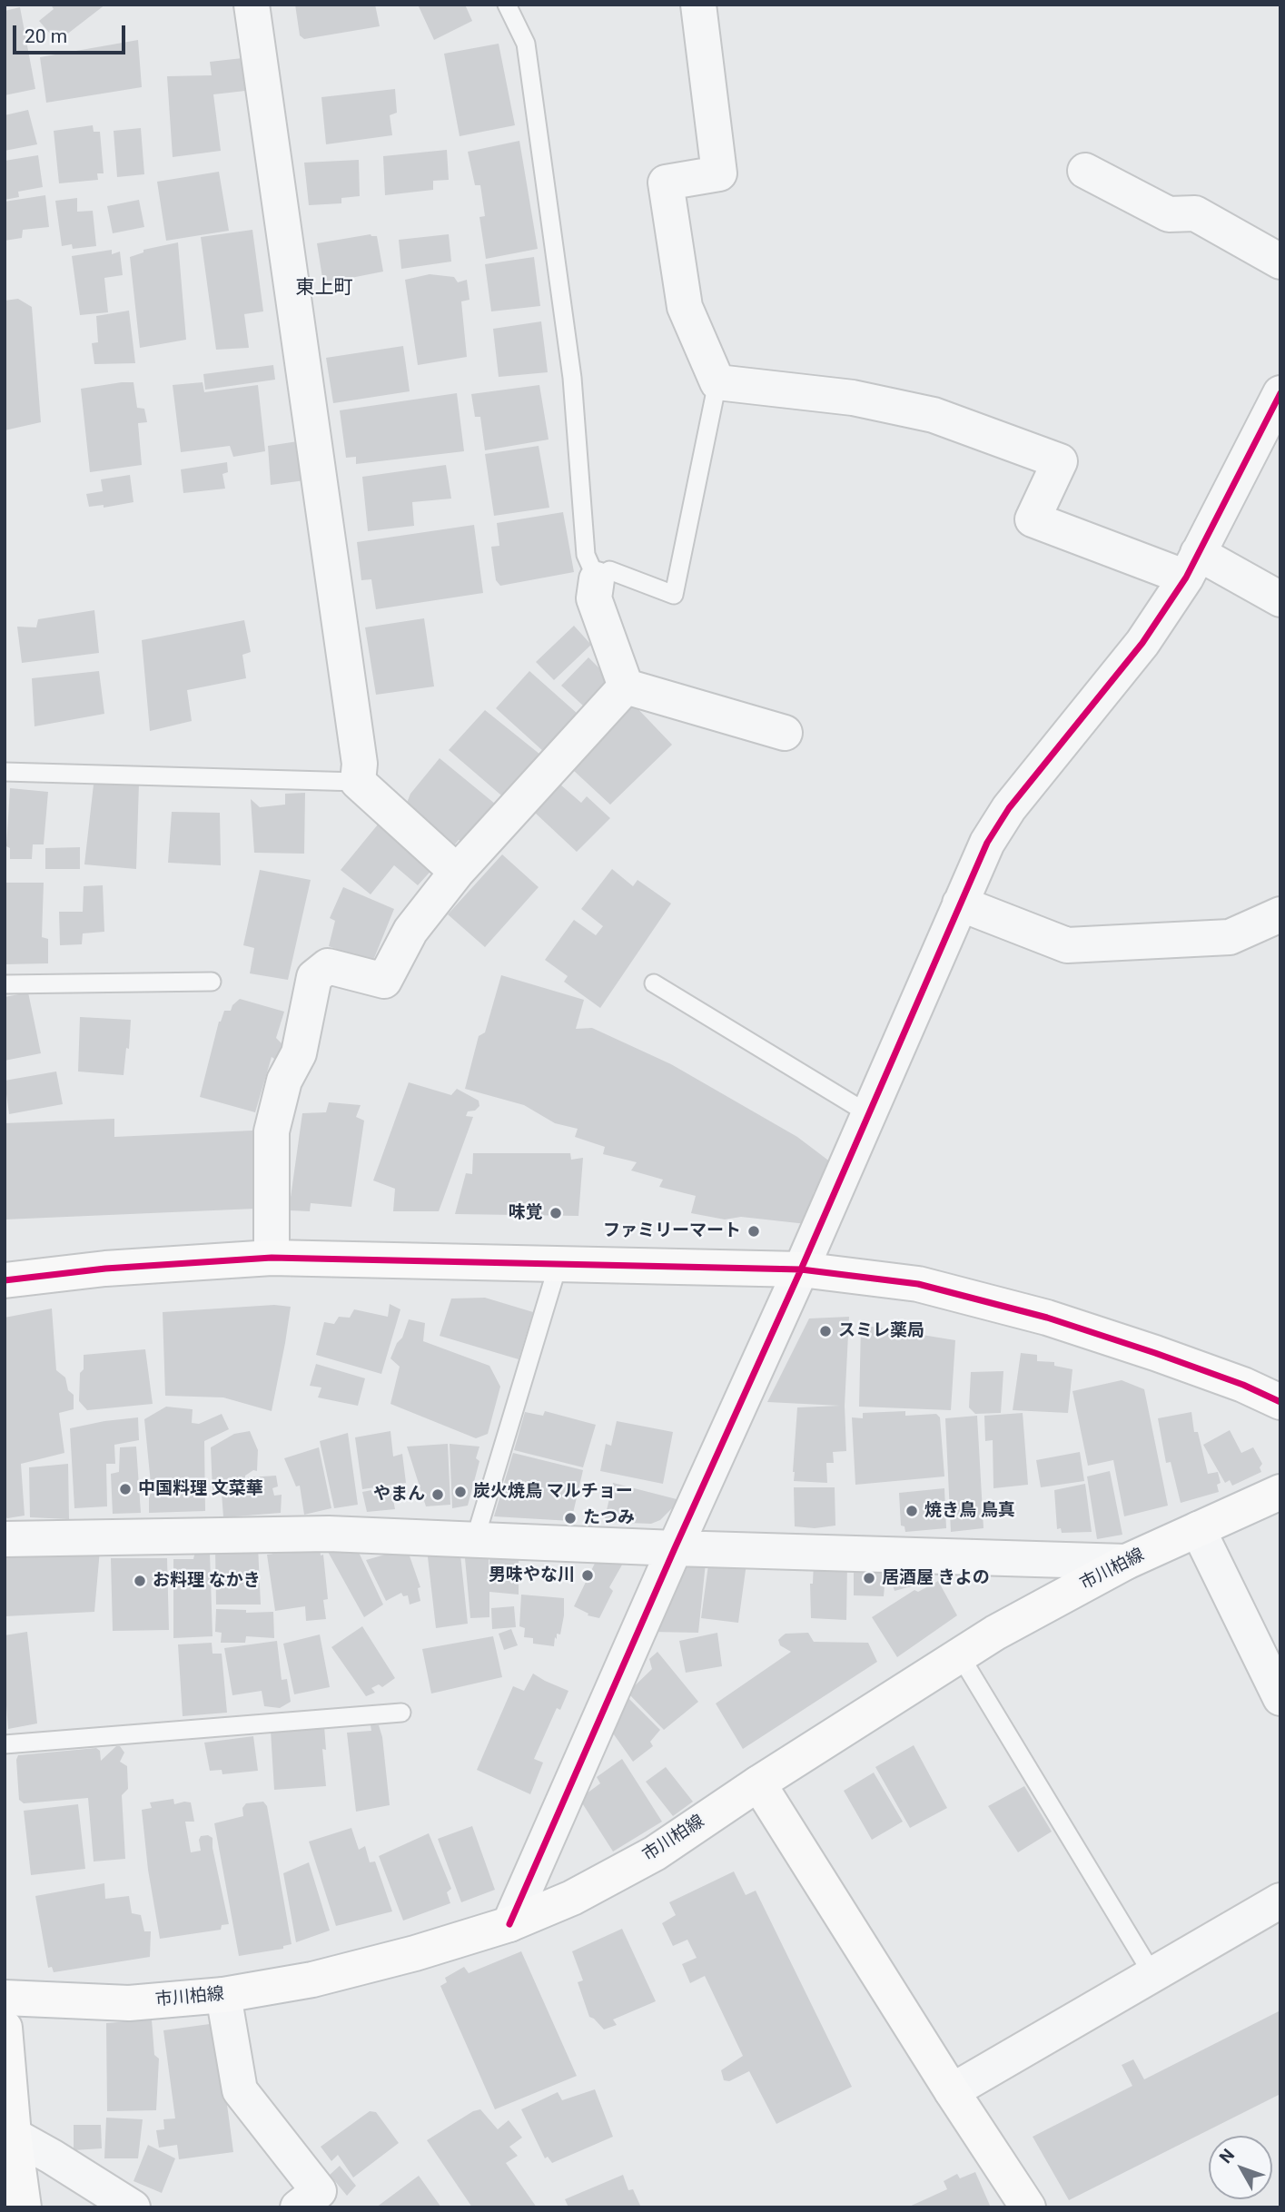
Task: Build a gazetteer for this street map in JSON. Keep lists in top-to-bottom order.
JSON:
{
  "streets": {
    "street": ["市川柏線"]
  },
  "districts": ["東上町"],
  "places": [
    "味覚",
    "ファミリーマート",
    "スミレ薬局",
    "中国料理 文菜華",
    "炭火焼鳥 マルチョー",
    "やまん",
    "焼き鳥 鳥真",
    "たつみ",
    "男味やな川",
    "居酒屋 きよの",
    "お料理 なかき"
  ],
  "scale_bar": "20 m",
  "north": "top left"
}
